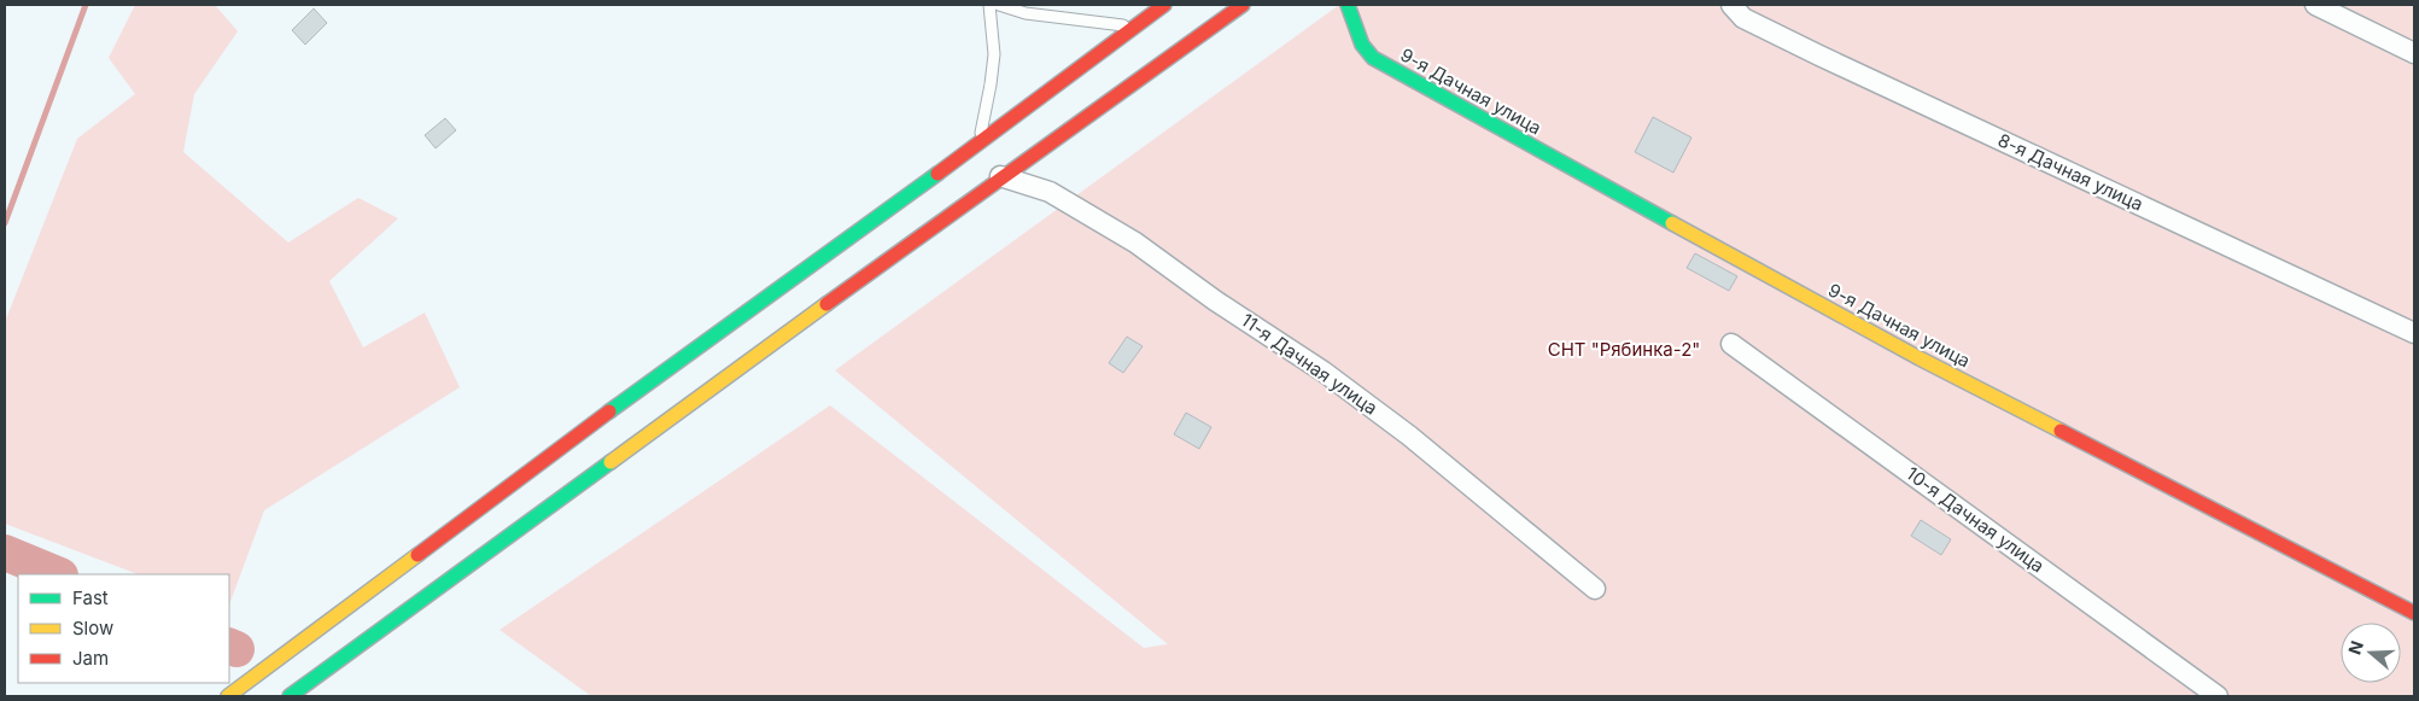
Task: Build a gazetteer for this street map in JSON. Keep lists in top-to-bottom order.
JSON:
{
  "streets": {
    "main road": ["9-я Дачная улица"],
    "street": ["8-я Дачная улица", "11-я Дачная улица", "10-я Дачная улица"]
  },
  "parks": ["СНТ \"Рябинка-2\""],
  "legend": ["Fast", "Slow", "Jam"],
  "north": "left"
}
